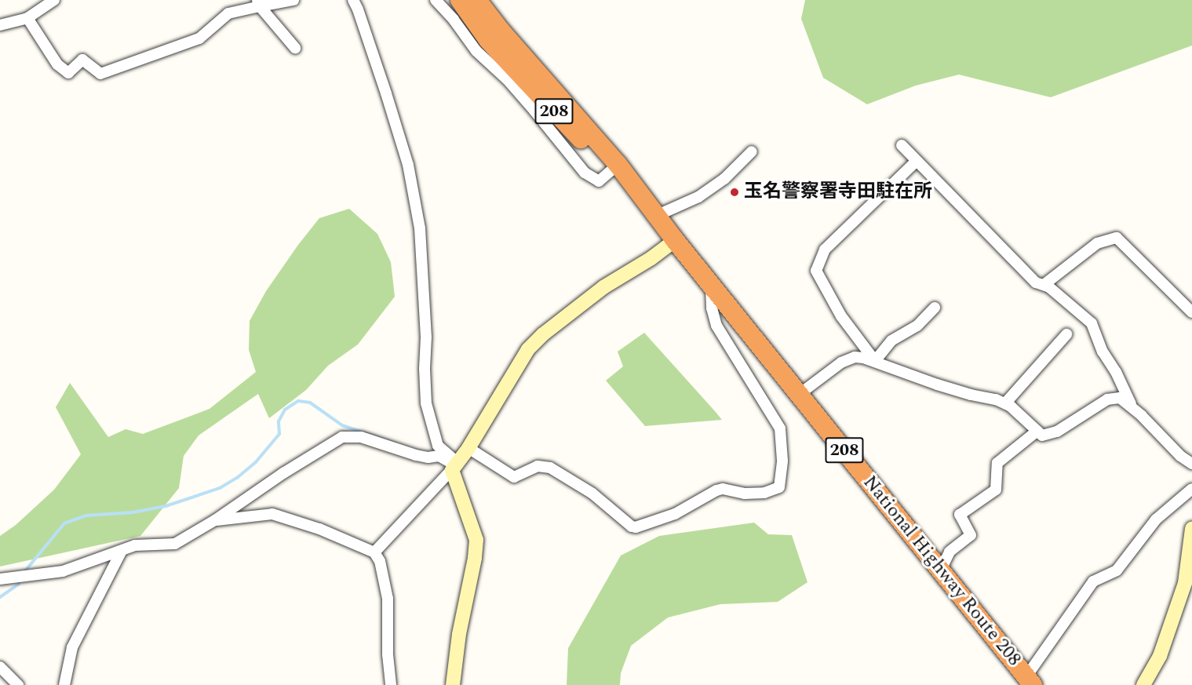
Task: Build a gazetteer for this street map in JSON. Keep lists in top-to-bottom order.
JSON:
{
  "streets": {
    "highway": ["208", "National Highway Route 208"]
  },
  "places": ["玉名警察署寺田駐在所"]
}
